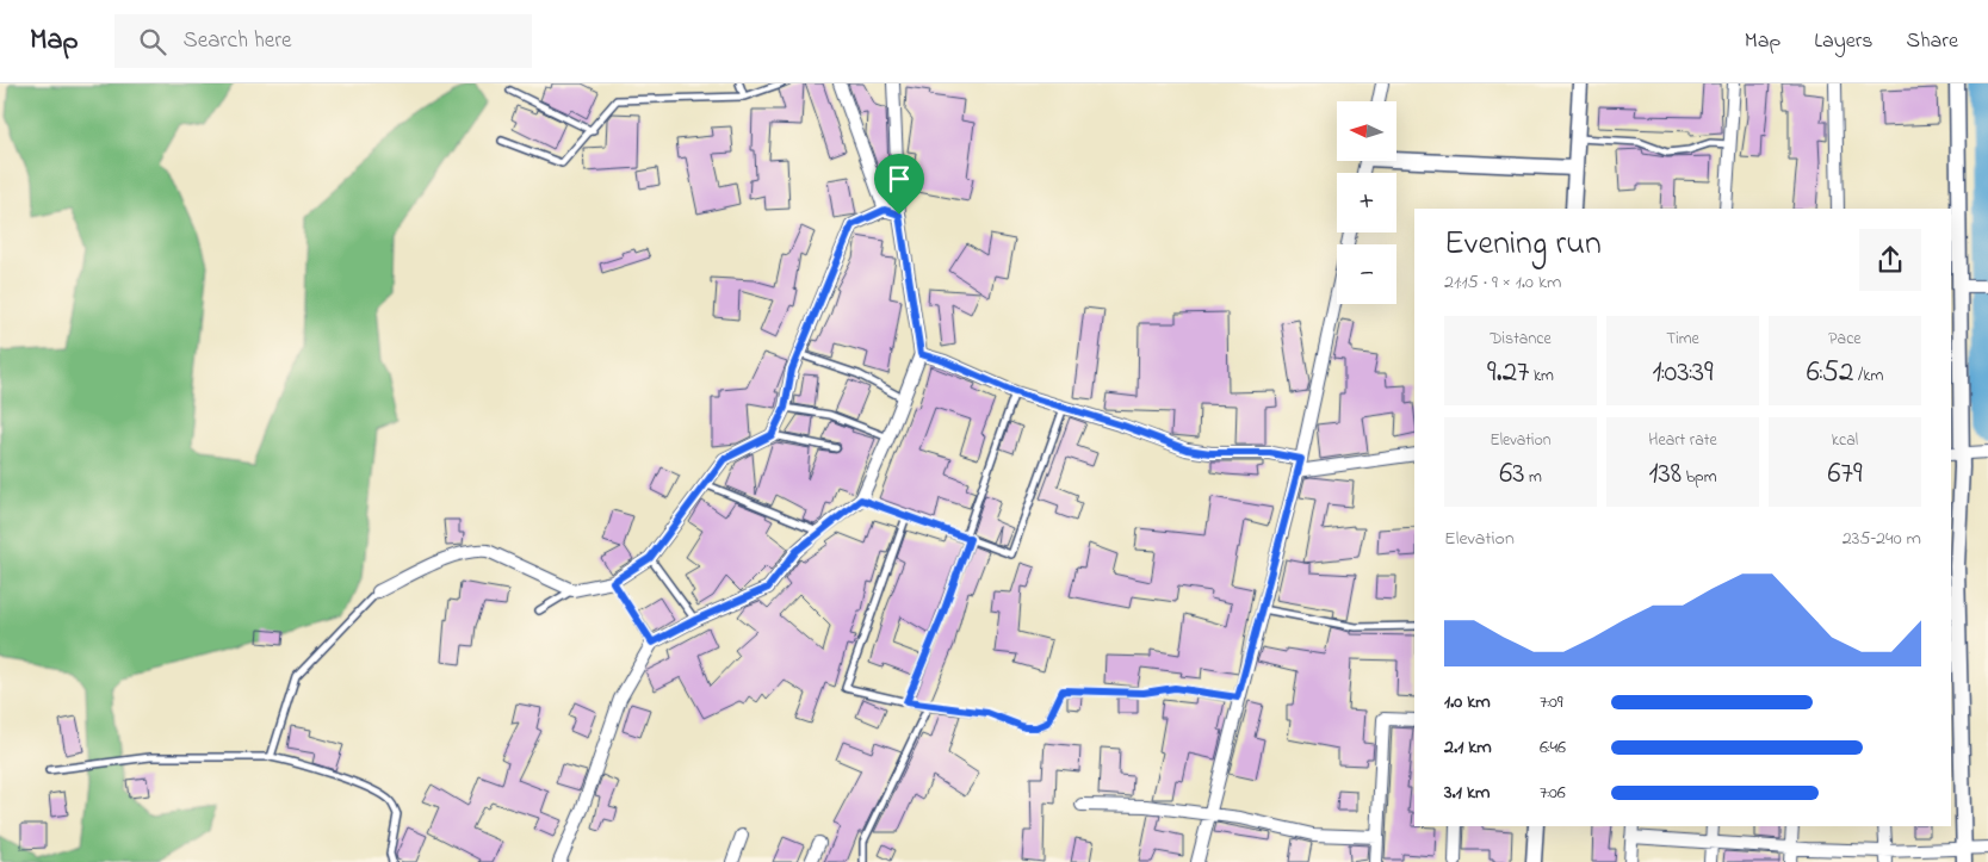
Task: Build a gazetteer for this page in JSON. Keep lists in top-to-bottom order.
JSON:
{
  "north": "left",
  "page": {
    "header": "Map",
    "search": "Search here",
    "nav": ["Map", "Layers", "Share"],
    "map_buttons": ["+", "−"],
    "heading": ["Evening run", "21:15 · 9 × 1.0 km"],
    "stats": [
      ["Distance", "9.27 km"],
      ["Time", "1:03:39"],
      ["Pace", "6:52 /km"],
      ["Elevation", "63 m"],
      ["Heart rate", "138 bpm"],
      ["kcal", "679"]
    ],
    "chart": ["Elevation", "235–240 m"],
    "list": [
      {
        "name": "1.0 km",
        "note": "7:09"
      },
      {
        "name": "2.1 km",
        "note": "6:46"
      },
      {
        "name": "3.1 km",
        "note": "7:06"
      }
    ]
  }
}
